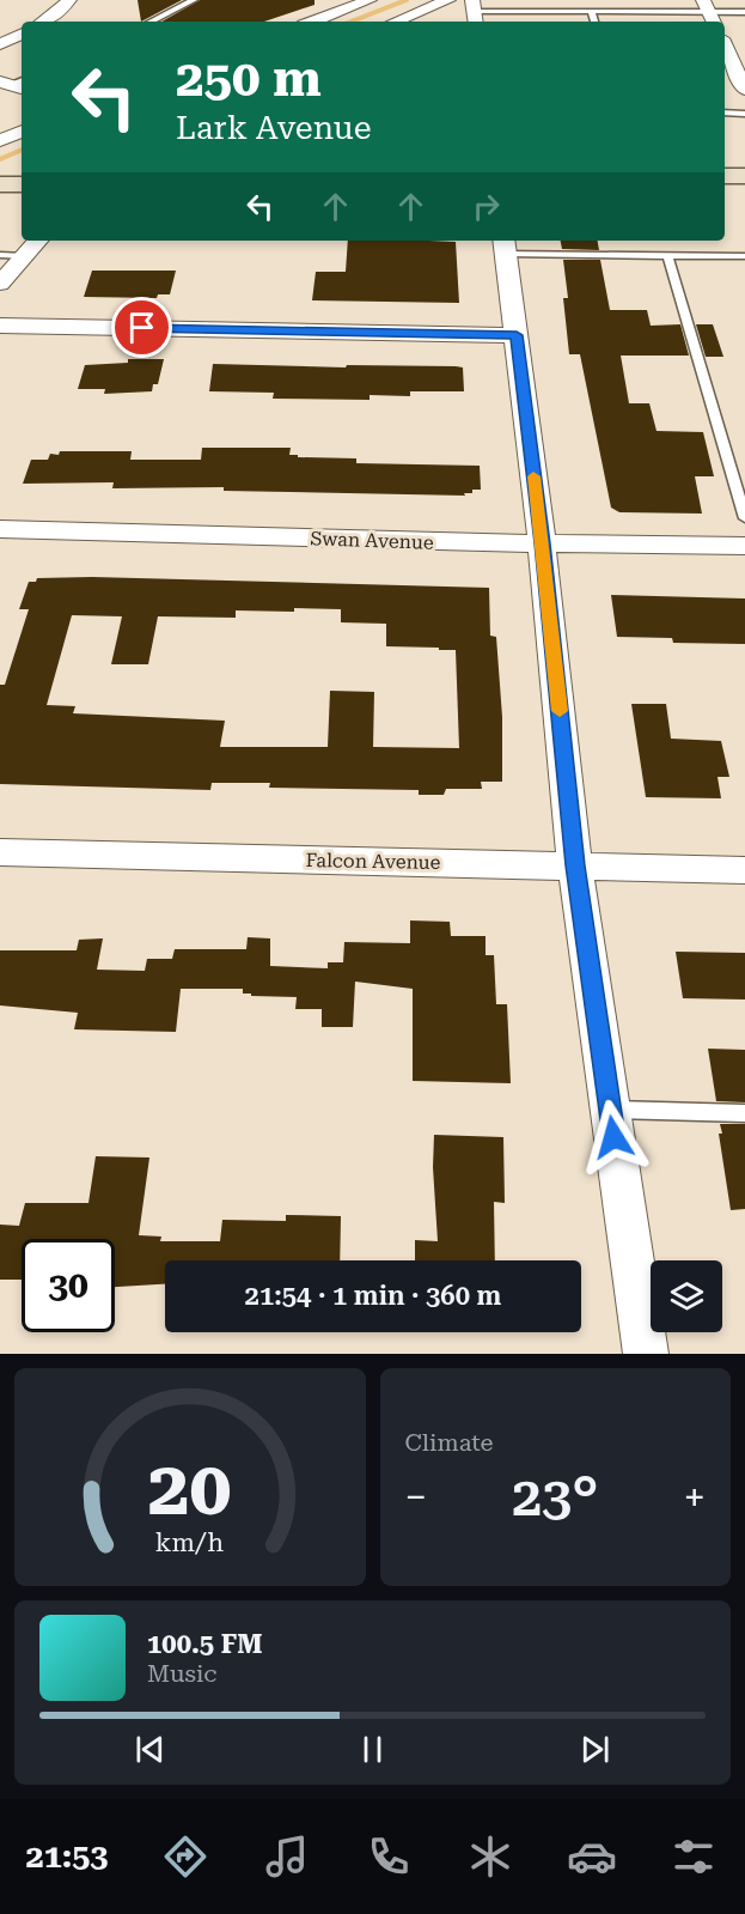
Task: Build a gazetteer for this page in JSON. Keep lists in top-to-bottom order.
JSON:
{
  "streets": {
    "street": ["Swan Avenue", "Falcon Avenue"]
  },
  "page": {
    "turn": ["250 m", "Lark Avenue"],
    "limit": "30",
    "trip": "21:54 · 1 min · 360 m",
    "tile": "Climate",
    "heat": ["−", "23°", "+"],
    "song": ["100.5 FM", "Music"],
    "tabs": "21:53",
    "gauge": ["20", "km/h"]
  }
}
